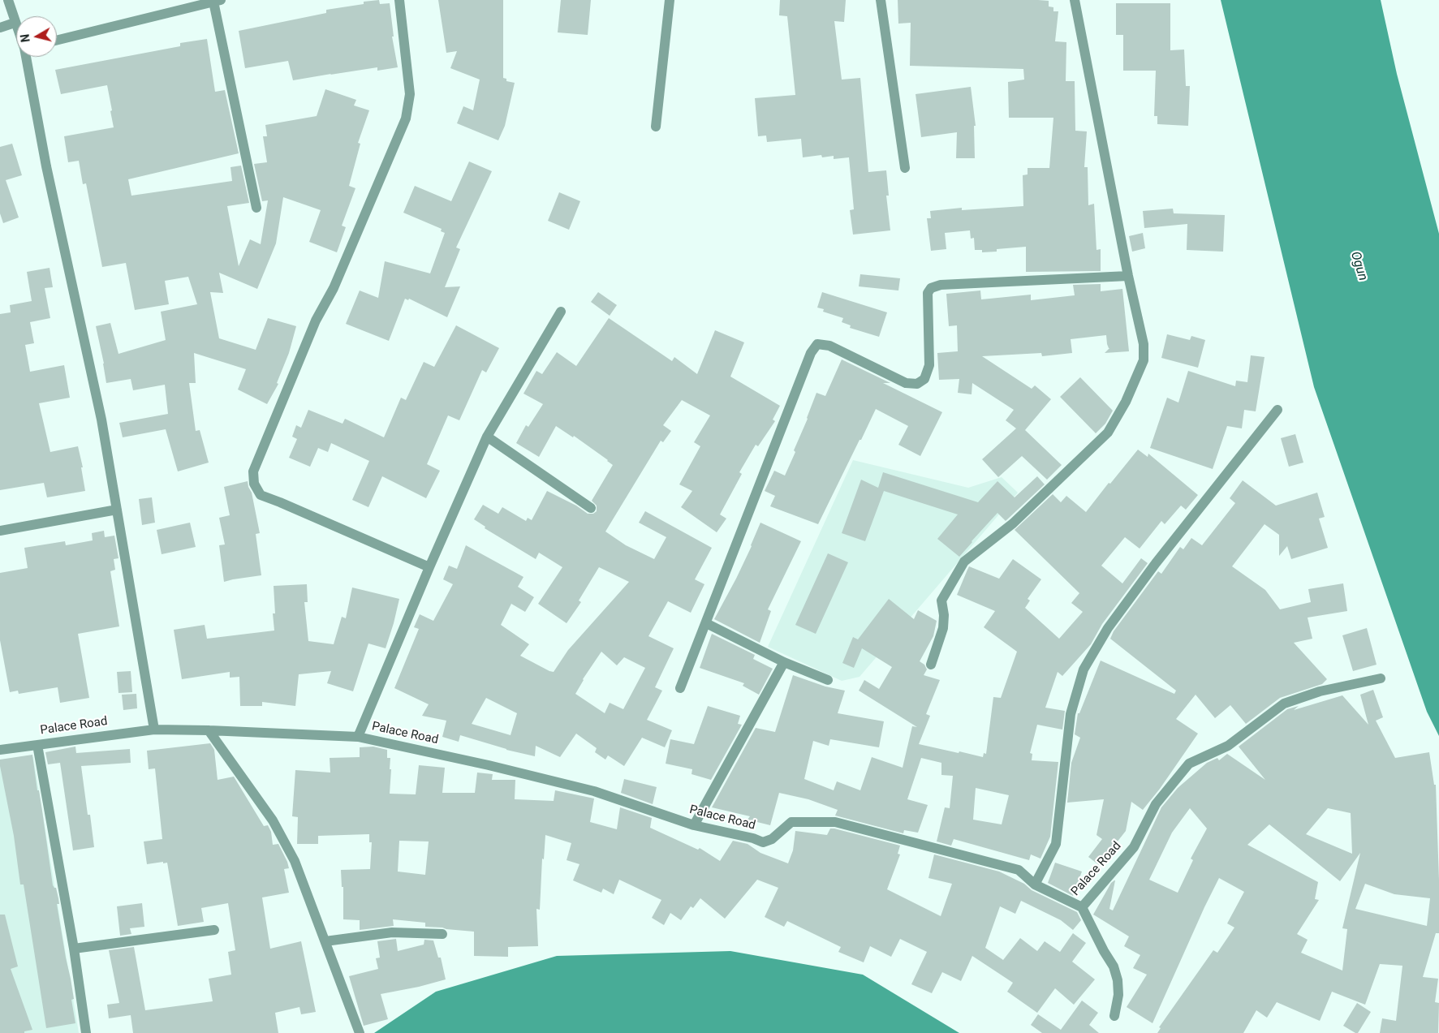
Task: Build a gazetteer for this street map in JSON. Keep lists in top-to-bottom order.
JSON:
{
  "streets": {
    "street": ["Palace Road"]
  },
  "water": ["Ogun"],
  "north": "left"
}
